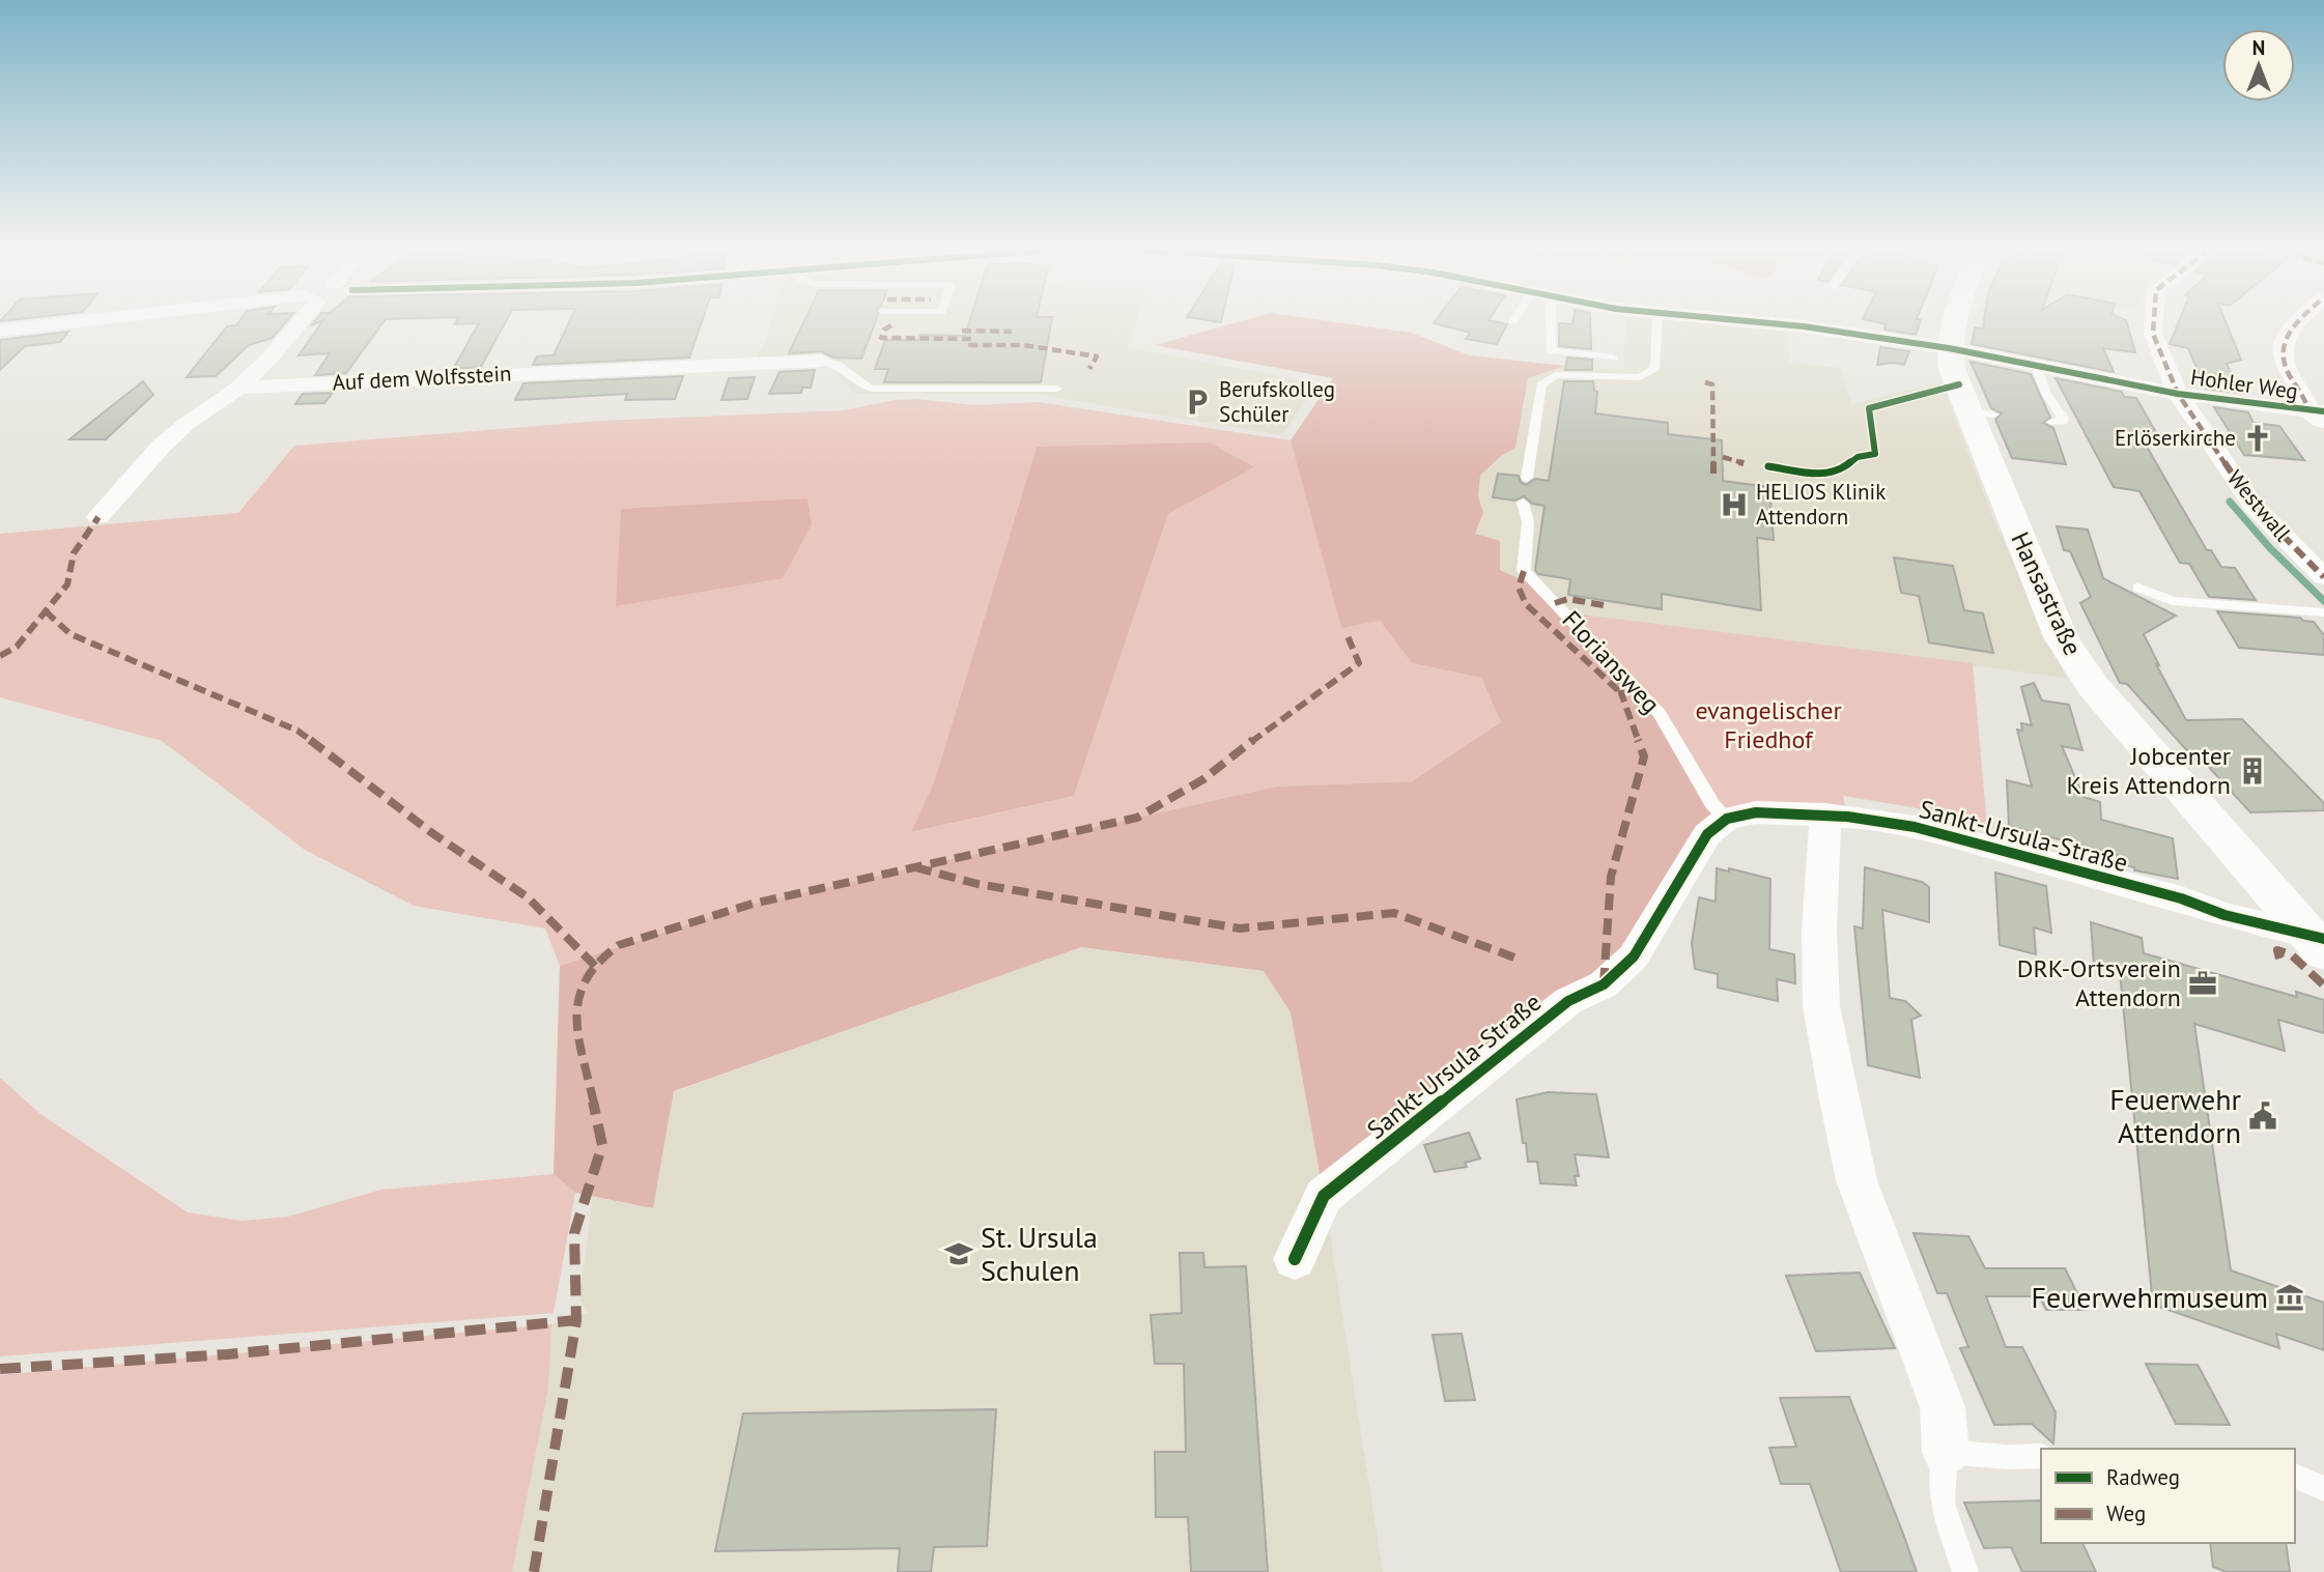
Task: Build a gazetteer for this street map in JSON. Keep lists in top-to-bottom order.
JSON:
{
  "streets": {
    "main road": ["Hansastraße"],
    "street": [
      "Auf dem Wolfsstein",
      "Hohler Weg",
      "Westwall",
      "Sankt-Ursula-Straße"
    ],
    "lane": ["Floriansweg"]
  },
  "crossings": [
    ["Hohler Weg", "Westwall"],
    ["Hohler Weg", "Hansastraße"],
    ["Hansastraße", "Sankt-Ursula-Straße"],
    ["Floriansweg", "Sankt-Ursula-Straße"]
  ],
  "parks": ["evangelischer Friedhof"],
  "places": {
    "parking": ["Berufskolleg Schüler"],
    "church": ["Erlöserkirche"],
    "hospital": ["HELIOS Klinik Attendorn"],
    "building": ["Jobcenter Kreis Attendorn"],
    "office": ["DRK-Ortsverein Attendorn"],
    "public building": ["Feuerwehr Attendorn"],
    "school or university": ["St. Ursula Schulen"],
    "museum": ["Feuerwehrmuseum"]
  },
  "legend": ["Radweg", "Weg"],
  "north": "top"
}
